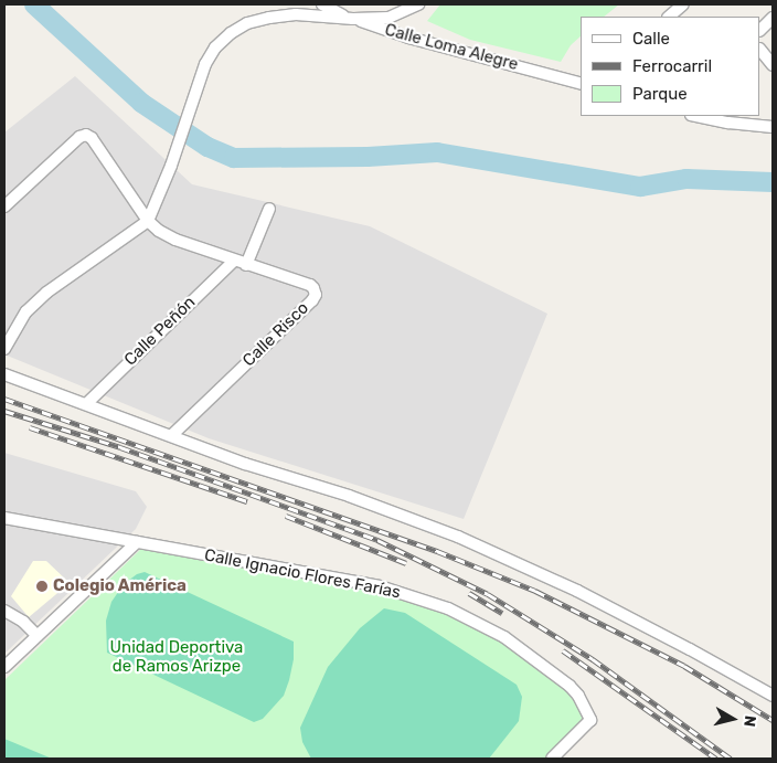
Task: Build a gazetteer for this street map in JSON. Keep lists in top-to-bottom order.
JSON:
{
  "streets": {
    "street": [
      "Calle Loma Alegre",
      "Calle Peñón",
      "Calle Risco",
      "Calle Ignacio Flores Farías"
    ]
  },
  "crossings": [
    ["Calle Peñón", "Calle Risco"]
  ],
  "parks": ["Unidad Deportiva de Ramos Arizpe"],
  "places": ["Colegio América"],
  "legend": ["Calle", "Ferrocarril", "Parque"],
  "north": "right"
}
